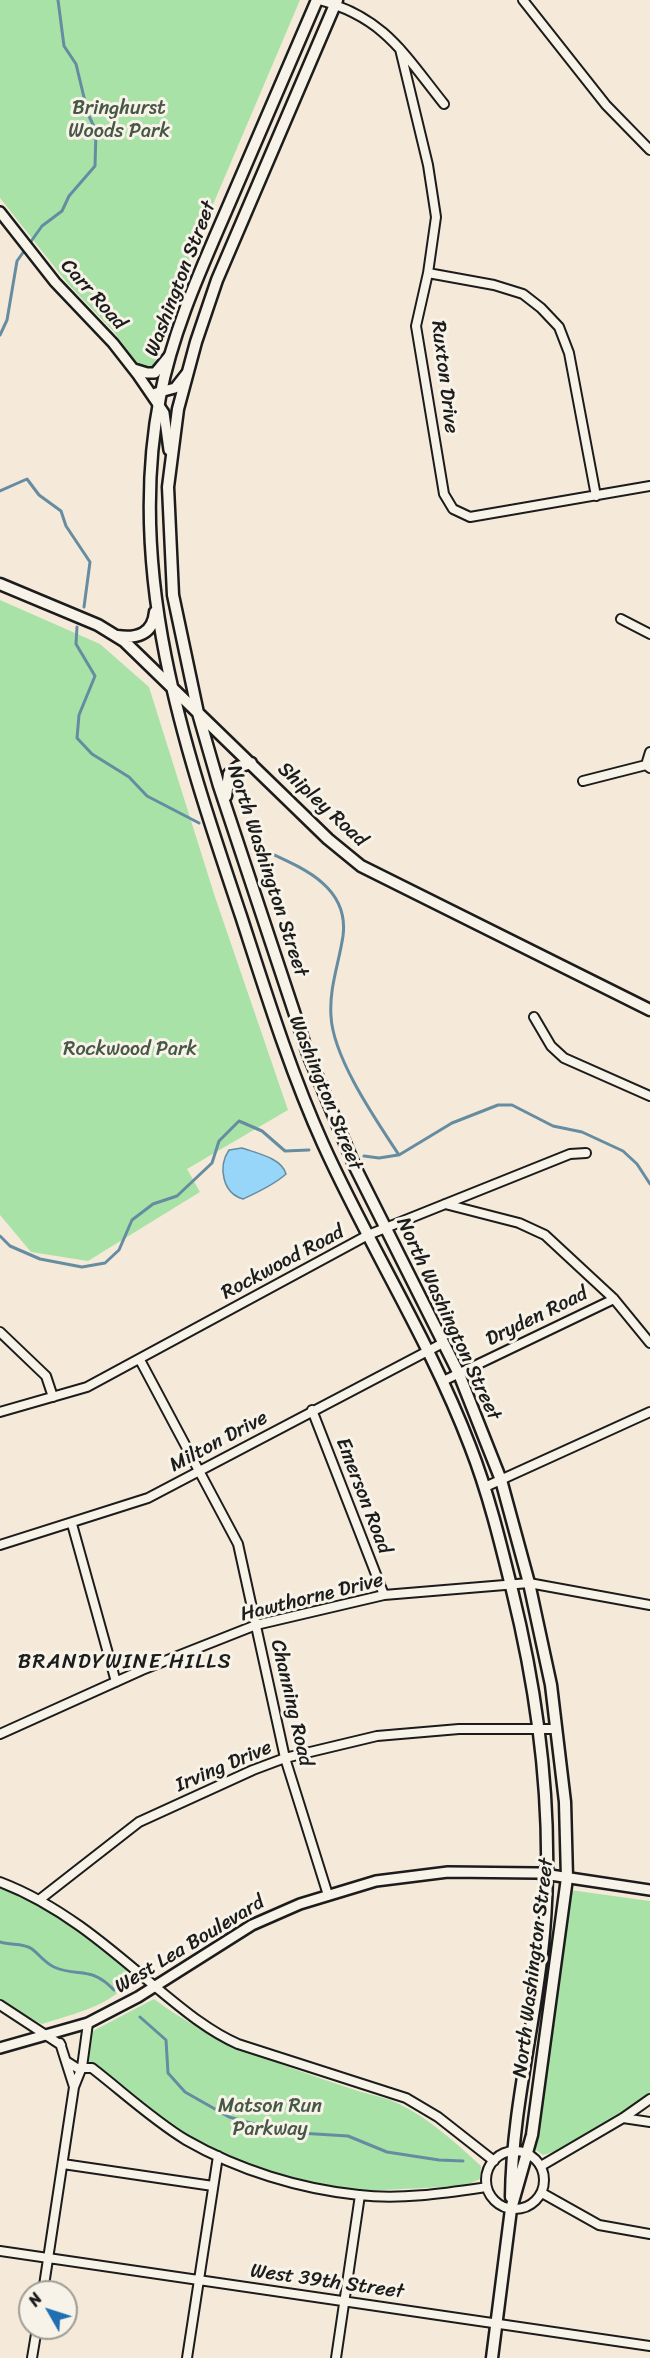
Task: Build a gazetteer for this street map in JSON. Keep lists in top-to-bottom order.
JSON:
{
  "streets": {
    "main road": ["Washington Street", "Shipley Road", "North Washington Street"],
    "street": [
      "Carr Road",
      "Ruxton Drive",
      "Rockwood Road",
      "Dryden Road",
      "Milton Drive",
      "Emerson Road",
      "Hawthorne Drive",
      "Channing Road",
      "Irving Drive",
      "West Lea Boulevard",
      "West 39th Street"
    ]
  },
  "crossings": [
    ["Washington Street", "Carr Road"],
    ["Washington Street", "Shipley Road"],
    ["Washington Street", "North Washington Street"],
    ["Washington Street", "Rockwood Road"],
    ["Shipley Road", "North Washington Street"],
    ["North Washington Street", "Rockwood Road"],
    ["North Washington Street", "Dryden Road"],
    ["North Washington Street", "Milton Drive"],
    ["North Washington Street", "Hawthorne Drive"],
    ["North Washington Street", "Irving Drive"],
    ["North Washington Street", "West Lea Boulevard"],
    ["North Washington Street", "West 39th Street"],
    ["Rockwood Road", "Channing Road"],
    ["Milton Drive", "Emerson Road"],
    ["Milton Drive", "Channing Road"],
    ["Emerson Road", "Hawthorne Drive"],
    ["Hawthorne Drive", "Channing Road"],
    ["Channing Road", "Irving Drive"],
    ["Channing Road", "West Lea Boulevard"]
  ],
  "districts": ["BRANDYWINE HILLS"],
  "parks": ["Bringhurst Woods Park", "Rockwood Park", "Matson Run Parkway"],
  "north": "top left"
}
